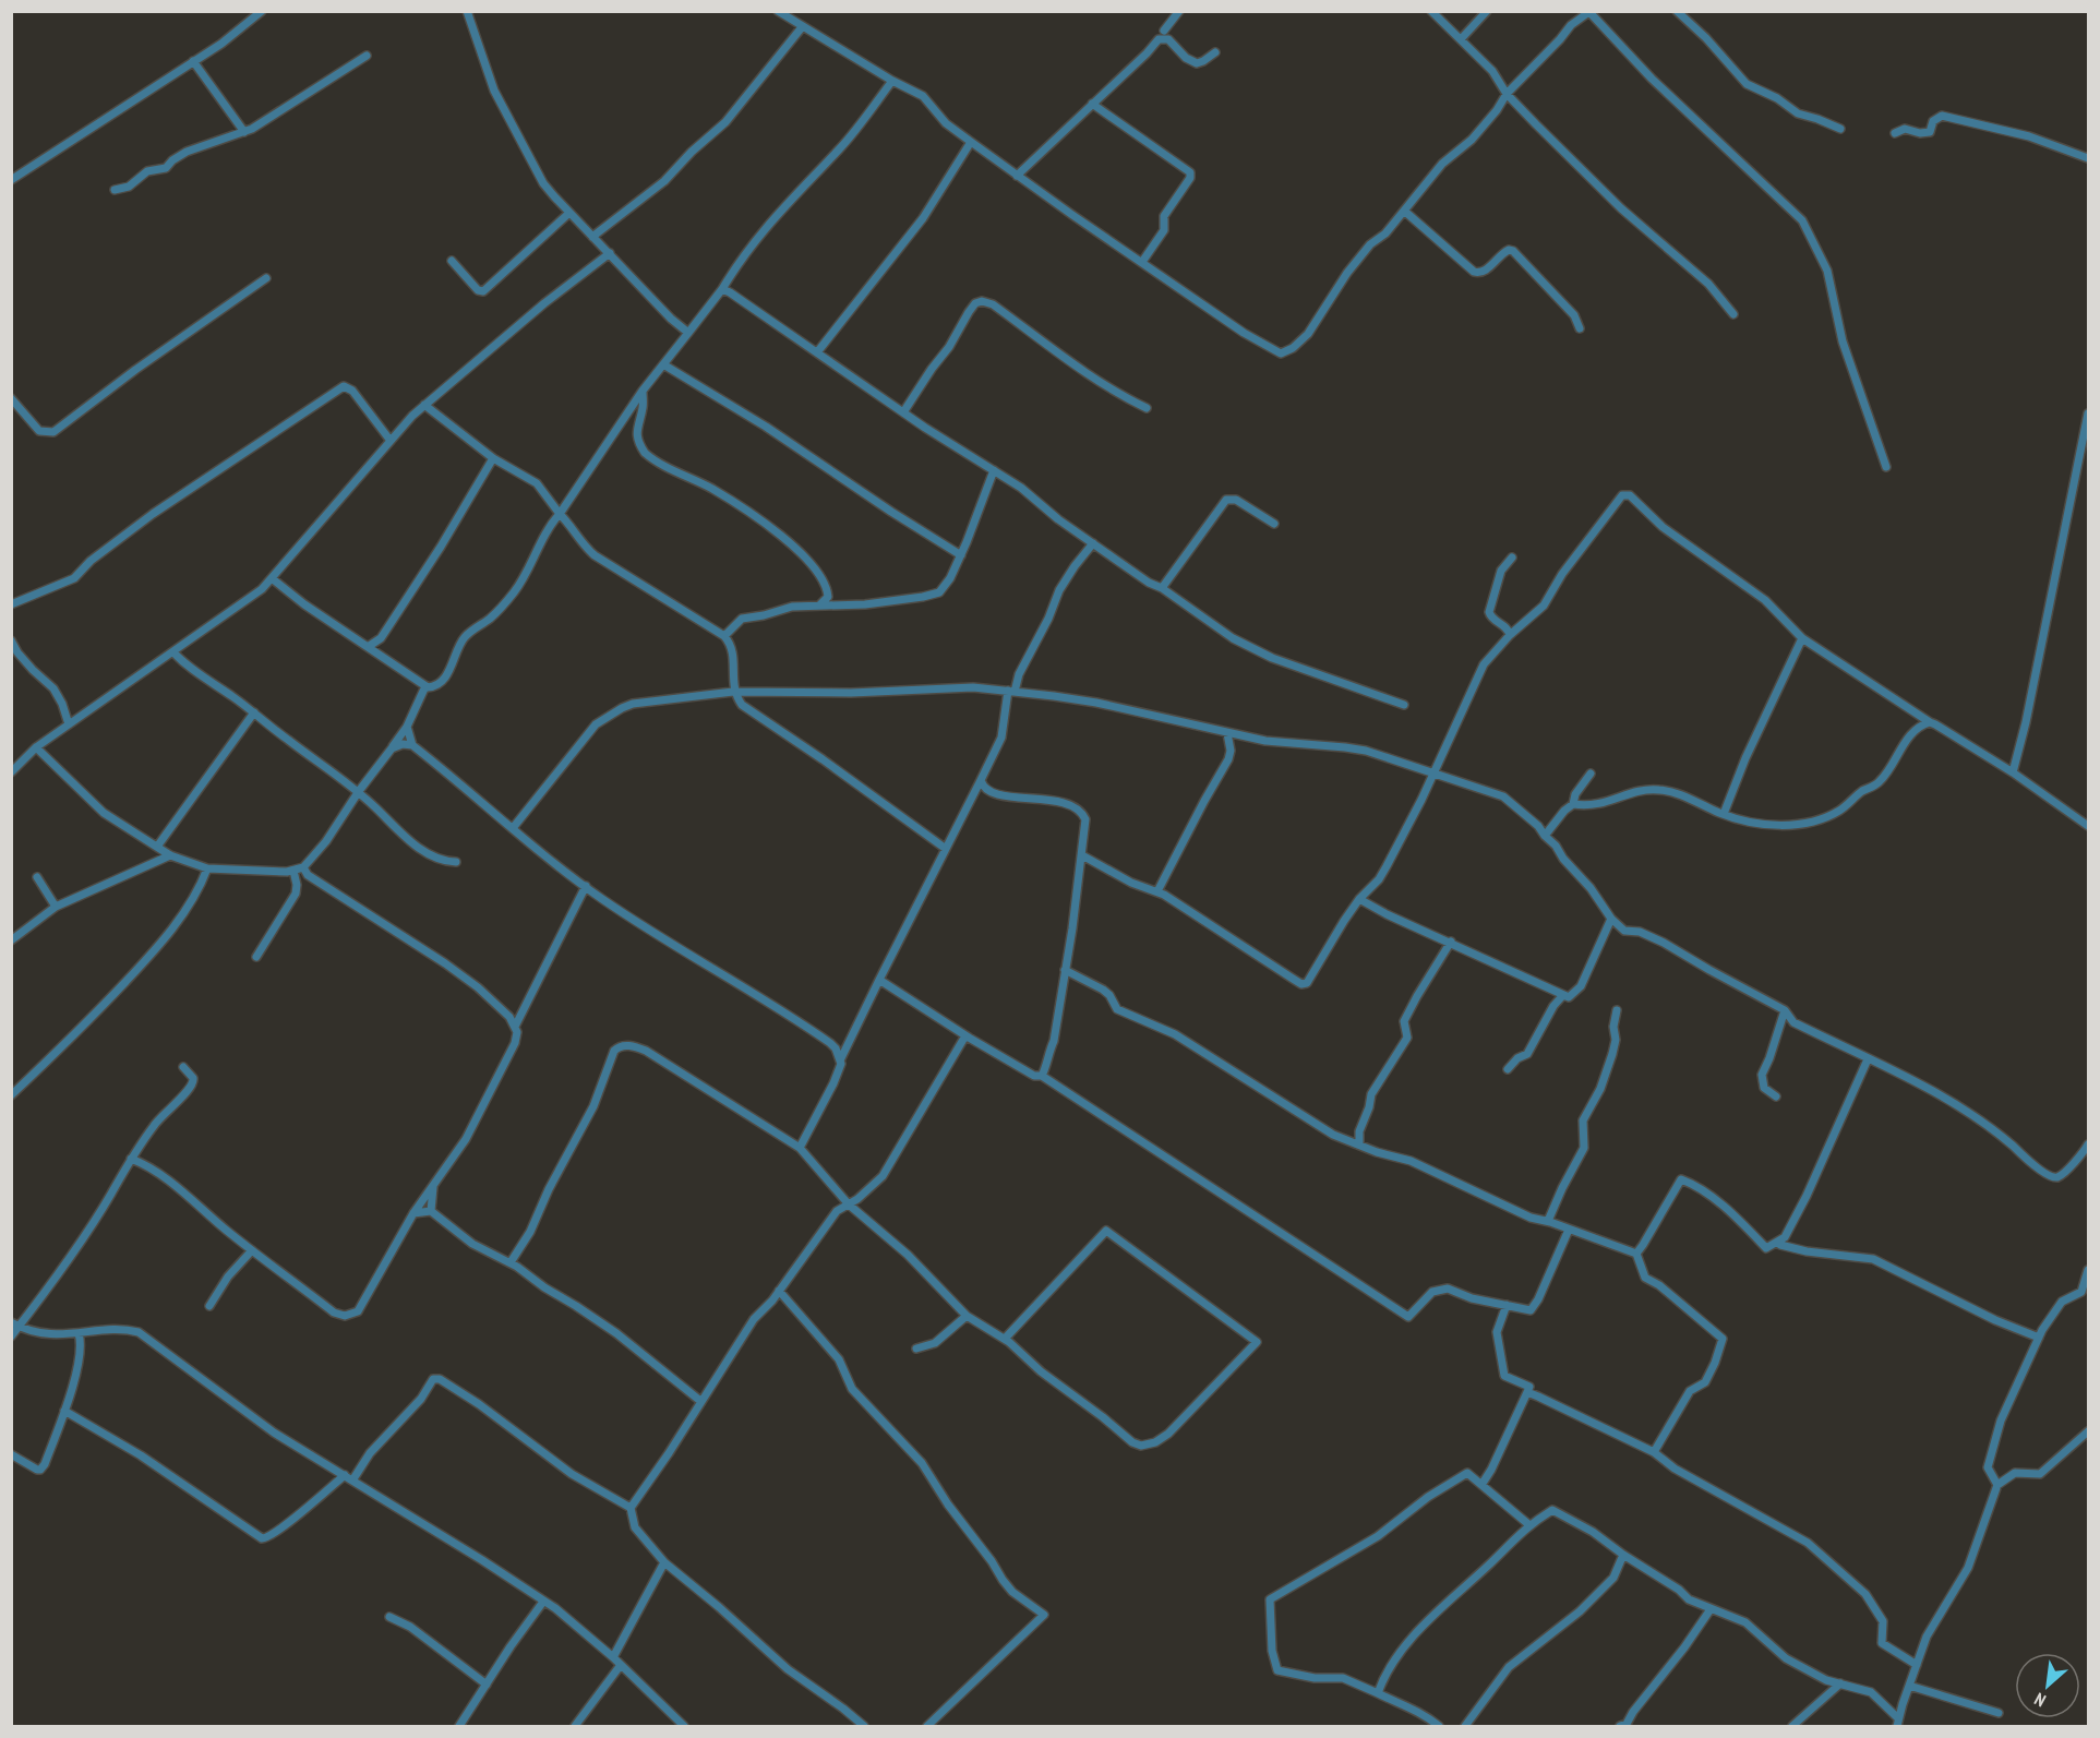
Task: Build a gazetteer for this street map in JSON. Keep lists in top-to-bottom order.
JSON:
{
  "north": "bottom left"
}
